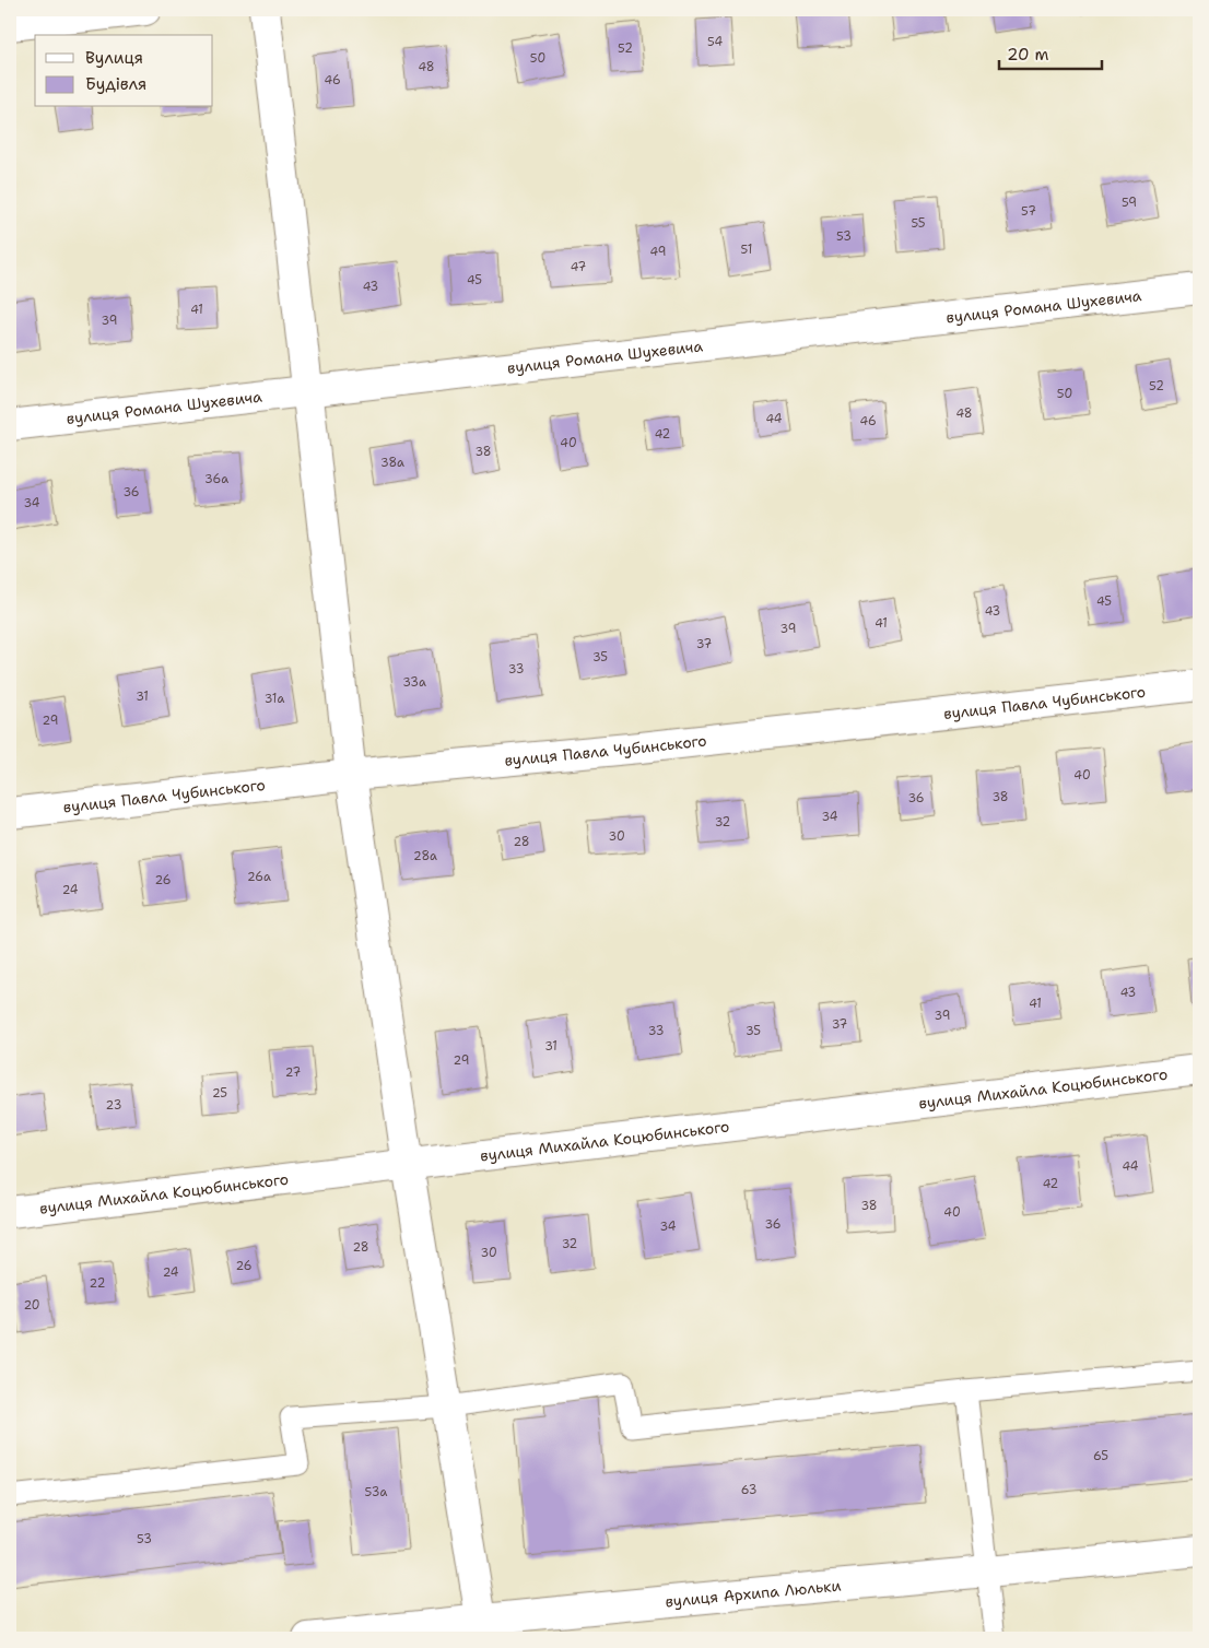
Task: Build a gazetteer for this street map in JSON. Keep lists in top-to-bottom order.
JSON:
{
  "streets": {
    "street": [
      "вулиця Романа Шухевича",
      "вулиця Павла Чубинського",
      "вулиця Михайла Коцюбинського",
      "вулиця Архипа Люльки"
    ]
  },
  "house_numbers": [
    "54",
    "52",
    "50",
    "48",
    "46",
    "59",
    "57",
    "55",
    "53",
    "51",
    "49",
    "47",
    "45",
    "43",
    "41",
    "39",
    "52",
    "50",
    "48",
    "44",
    "46",
    "42",
    "40",
    "38",
    "38а",
    "36а",
    "36",
    "34",
    "45",
    "43",
    "41",
    "39",
    "37",
    "35",
    "33",
    "33а",
    "31",
    "31а",
    "29",
    "40",
    "38",
    "36",
    "34",
    "32",
    "30",
    "28",
    "28а",
    "26а",
    "26",
    "24",
    "43",
    "41",
    "39",
    "37",
    "33",
    "35",
    "31",
    "29",
    "27",
    "25",
    "23",
    "44",
    "42",
    "38",
    "40",
    "36",
    "34",
    "32",
    "28",
    "30",
    "26",
    "24",
    "22",
    "20",
    "65",
    "63",
    "53а",
    "53"
  ],
  "legend": ["Вулиця", "Будівля"],
  "scale_bar": "20 m"
}
